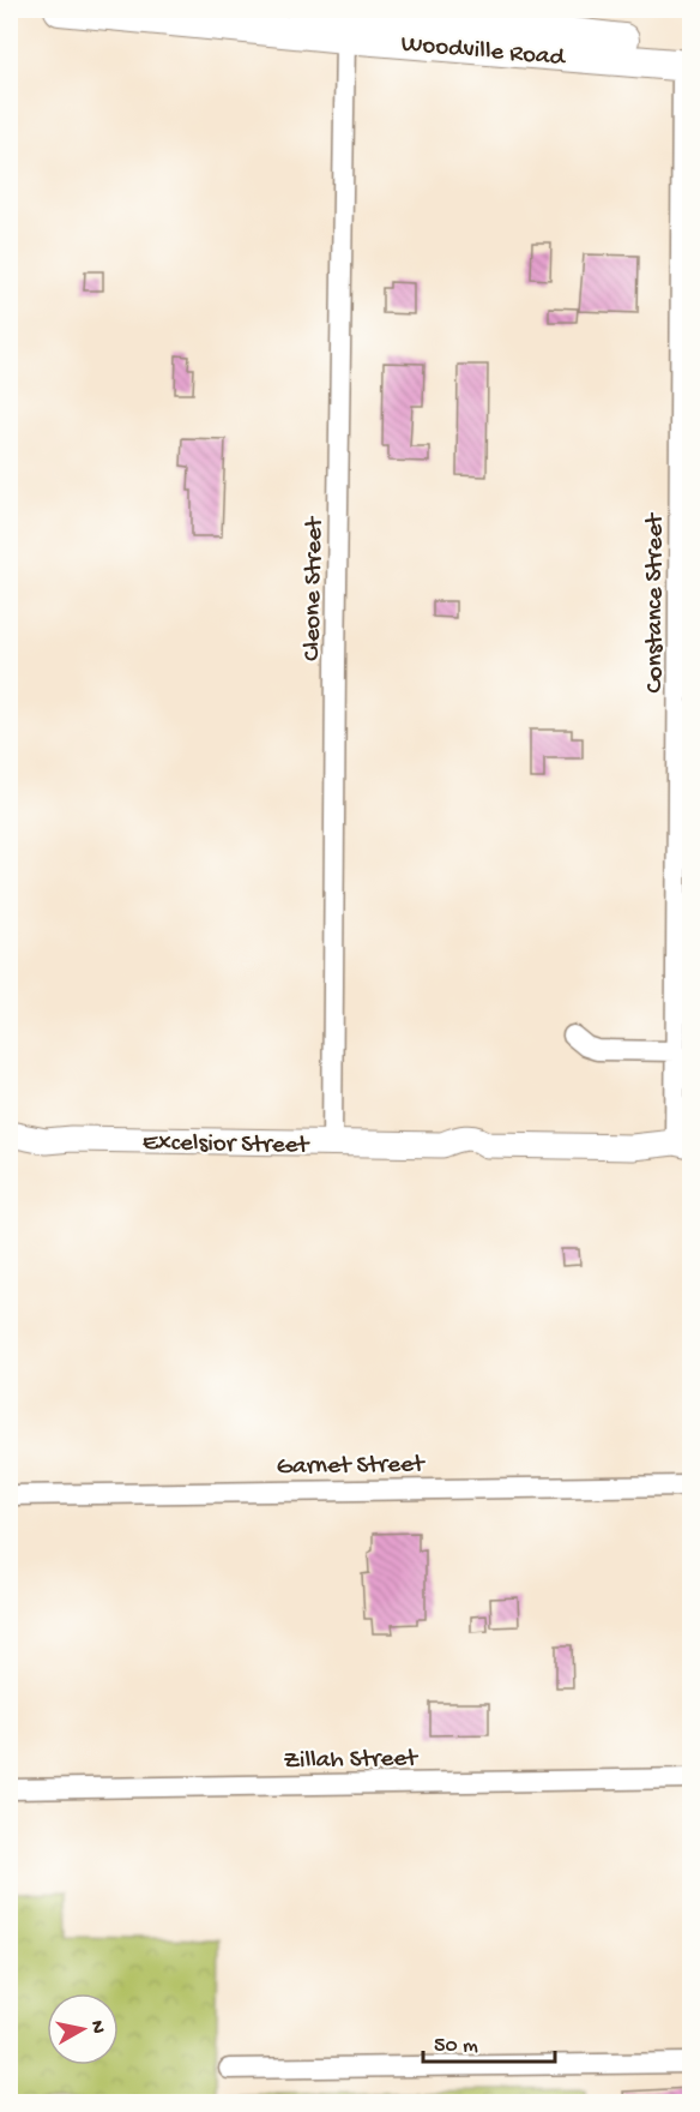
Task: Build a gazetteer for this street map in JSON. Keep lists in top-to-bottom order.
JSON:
{
  "streets": {
    "main road": ["Woodville Road"],
    "street": [
      "Cleone Street",
      "Constance Street",
      "Excelsior Street",
      "Garnet Street",
      "Zillah Street"
    ]
  },
  "crossings": [
    ["Woodville Road", "Cleone Street"],
    ["Woodville Road", "Constance Street"],
    ["Cleone Street", "Excelsior Street"],
    ["Constance Street", "Excelsior Street"]
  ],
  "scale_bar": "50 m",
  "north": "right"
}
